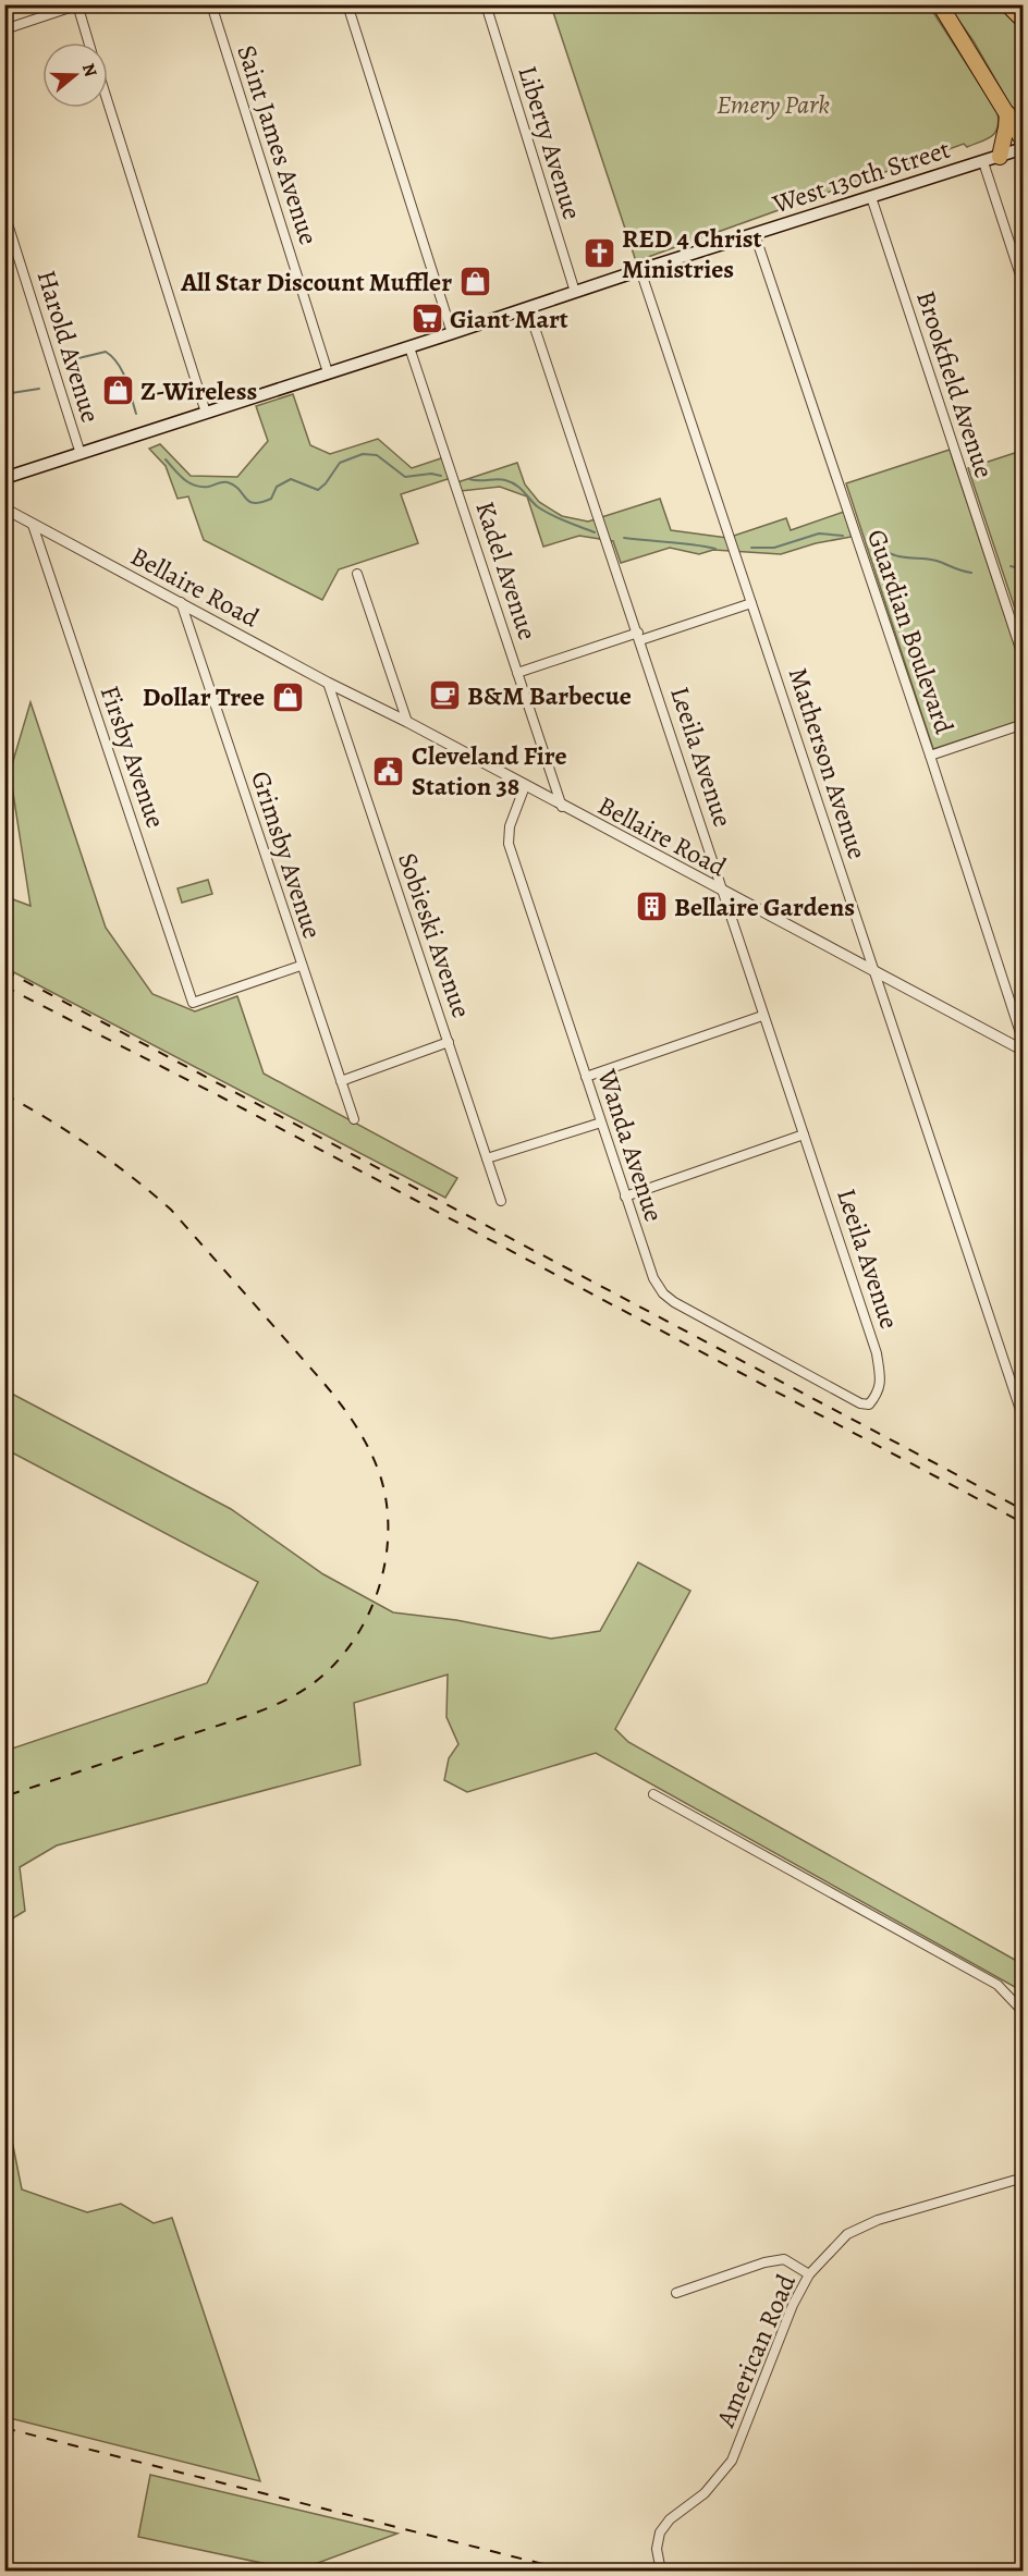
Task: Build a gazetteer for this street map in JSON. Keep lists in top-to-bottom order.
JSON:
{
  "streets": {
    "main road": ["West 130th Street"],
    "street": [
      "Liberty Avenue",
      "Saint James Avenue",
      "Harold Avenue",
      "Brookfield Avenue",
      "Kadel Avenue",
      "Bellaire Road",
      "Guardian Boulevard",
      "Firsby Avenue",
      "Leeila Avenue",
      "Matherson Avenue",
      "Grimsby Avenue",
      "Sobieski Avenue",
      "Wanda Avenue",
      "American Road"
    ]
  },
  "crossings": [
    ["Liberty Avenue", "West 130th Street"],
    ["Saint James Avenue", "West 130th Street"],
    ["West 130th Street", "Harold Avenue"],
    ["West 130th Street", "Brookfield Avenue"],
    ["West 130th Street", "Kadel Avenue"],
    ["West 130th Street", "Guardian Boulevard"],
    ["West 130th Street", "Leeila Avenue"],
    ["West 130th Street", "Matherson Avenue"],
    ["Kadel Avenue", "Bellaire Road"],
    ["Bellaire Road", "Firsby Avenue"],
    ["Bellaire Road", "Leeila Avenue"],
    ["Bellaire Road", "Matherson Avenue"],
    ["Bellaire Road", "Grimsby Avenue"],
    ["Bellaire Road", "Sobieski Avenue"],
    ["Bellaire Road", "Wanda Avenue"],
    ["Firsby Avenue", "Grimsby Avenue"],
    ["Leeila Avenue", "Wanda Avenue"]
  ],
  "parks": ["Emery Park"],
  "places": {
    "church": ["RED 4 Christ Ministries"],
    "shop": ["All Star Discount Muffler", "Z-Wireless", "Dollar Tree"],
    "supermarket": ["Giant Mart"],
    "cafe": ["B&M Barbecue"],
    "public building": ["Cleveland Fire Station 38"],
    "building": ["Bellaire Gardens"]
  },
  "north": "right"
}
